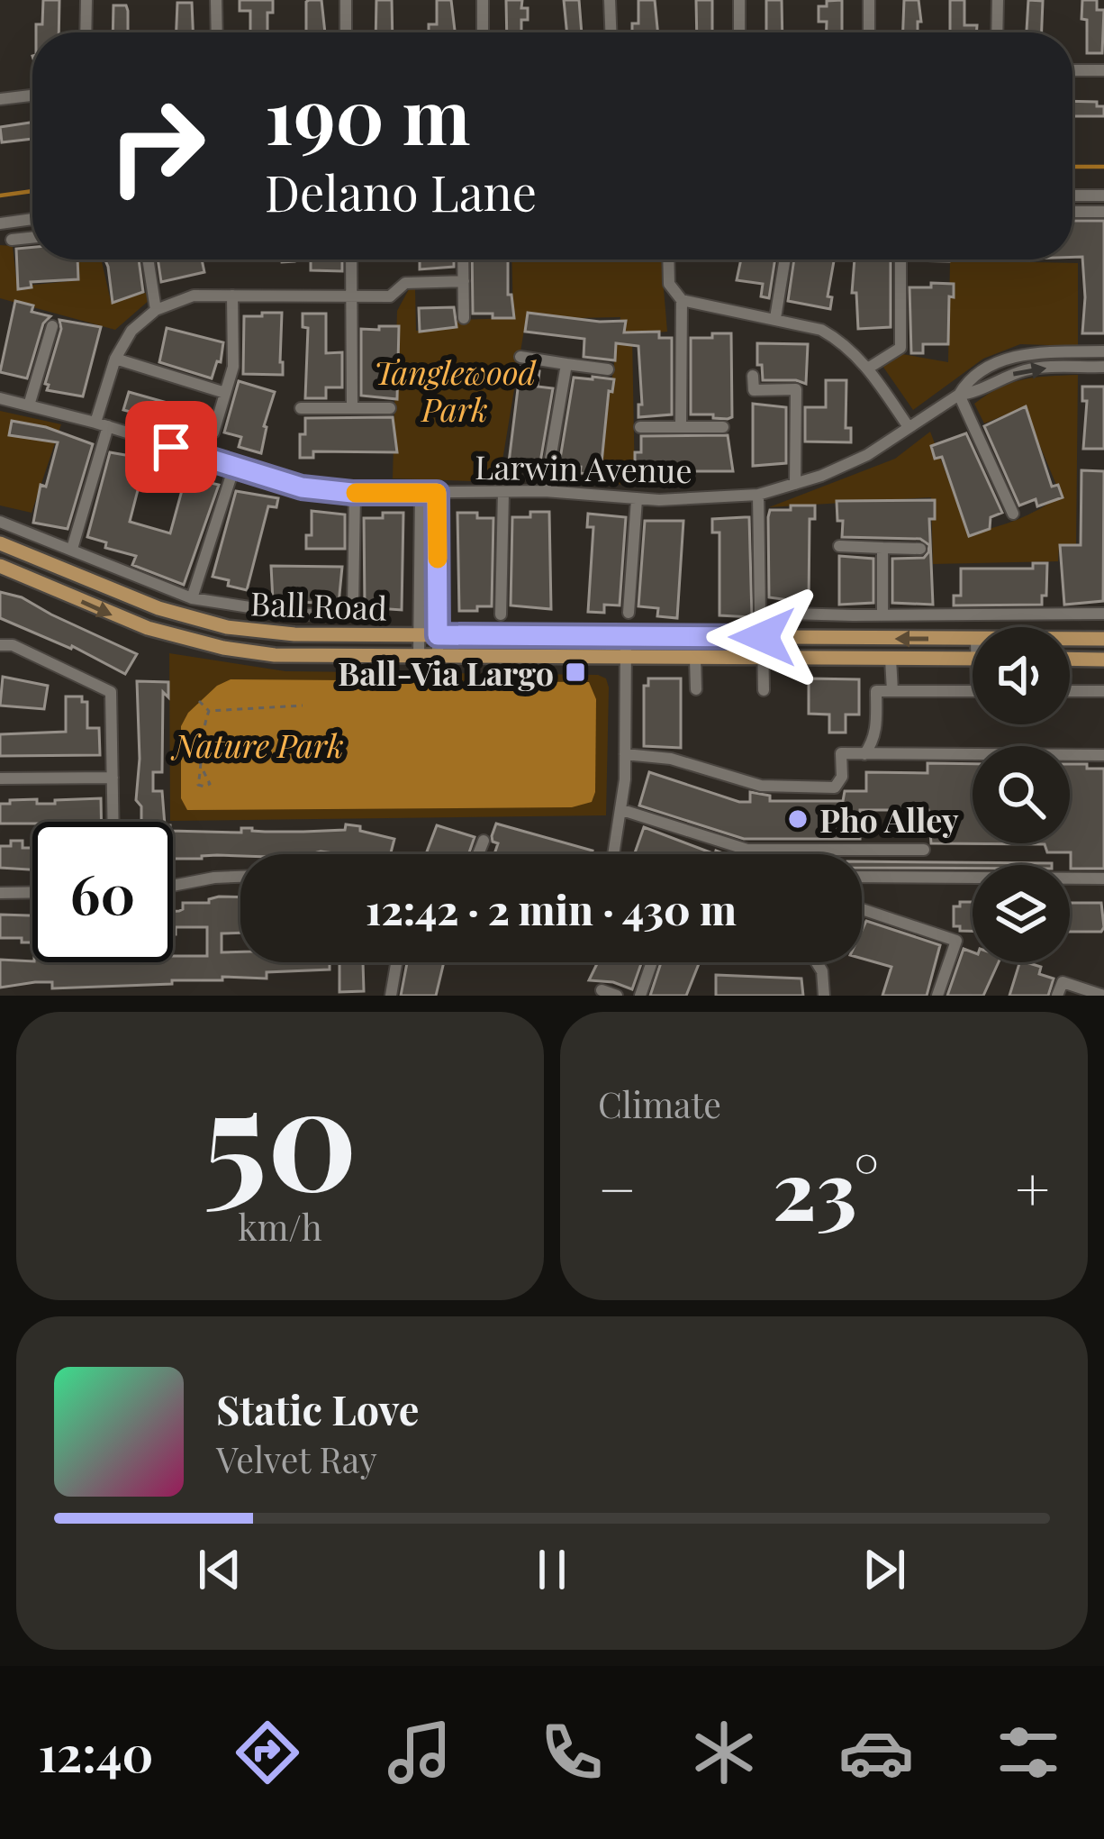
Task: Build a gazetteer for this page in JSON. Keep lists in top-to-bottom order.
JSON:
{
  "streets": {
    "main road": ["Ball Road"],
    "street": ["Larwin Avenue"]
  },
  "parks": ["Tanglewood Park", "Nature Park"],
  "places": {
    "transit": ["Ball-Via Largo"],
    "other": ["Pho Alley"]
  },
  "page": {
    "turn": ["190 m", "Delano Lane"],
    "limit": "60",
    "trip": "12:42 · 2 min · 430 m",
    "tile": [
      ["50", "km/h"],
      "Climate"
    ],
    "heat": ["−", "23°", "+"],
    "song": ["Static Love", "Velvet Ray"],
    "tabs": "12:40"
  }
}
